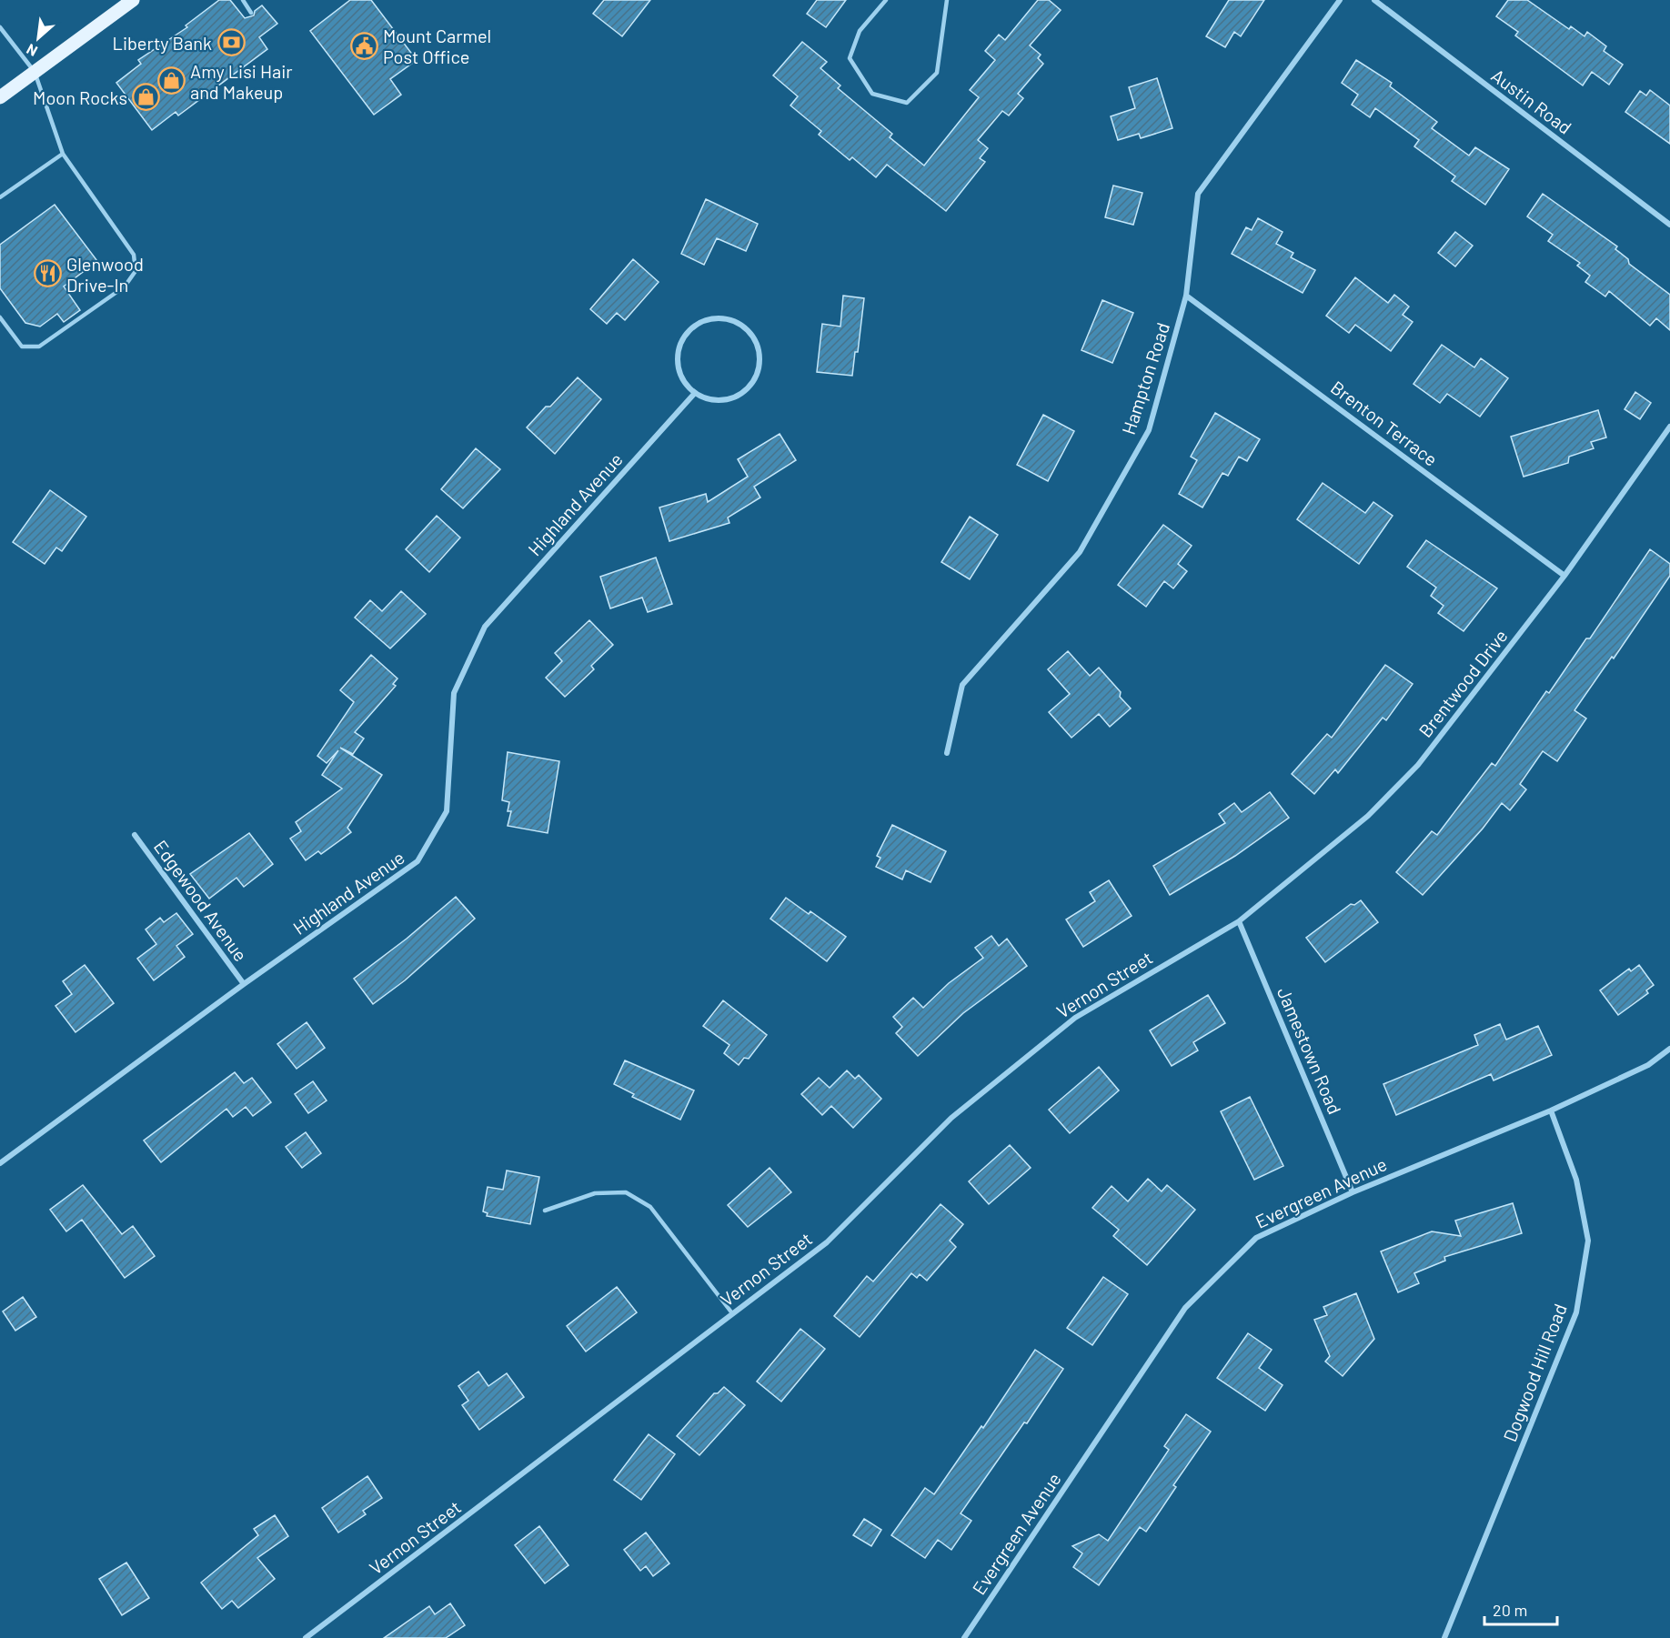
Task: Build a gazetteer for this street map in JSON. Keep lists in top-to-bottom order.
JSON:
{
  "streets": {
    "street": [
      "Austin Road",
      "Hampton Road",
      "Brenton Terrace",
      "Highland Avenue",
      "Brentwood Drive",
      "Edgewood Avenue",
      "Vernon Street",
      "Jamestown Road",
      "Evergreen Avenue",
      "Dogwood Hill Road"
    ]
  },
  "crossings": [
    ["Hampton Road", "Brenton Terrace"],
    ["Brenton Terrace", "Brentwood Drive"],
    ["Highland Avenue", "Edgewood Avenue"],
    ["Brentwood Drive", "Vernon Street"],
    ["Brentwood Drive", "Jamestown Road"],
    ["Vernon Street", "Jamestown Road"],
    ["Jamestown Road", "Evergreen Avenue"],
    ["Evergreen Avenue", "Dogwood Hill Road"]
  ],
  "places": {
    "bank": ["Liberty Bank"],
    "public building": ["Mount Carmel Post Office"],
    "shop": ["Amy Lisi Hair and Makeup", "Moon Rocks"],
    "restaurant": ["Glenwood Drive-In"]
  },
  "scale_bar": "20 m",
  "north": "bottom left"
}
